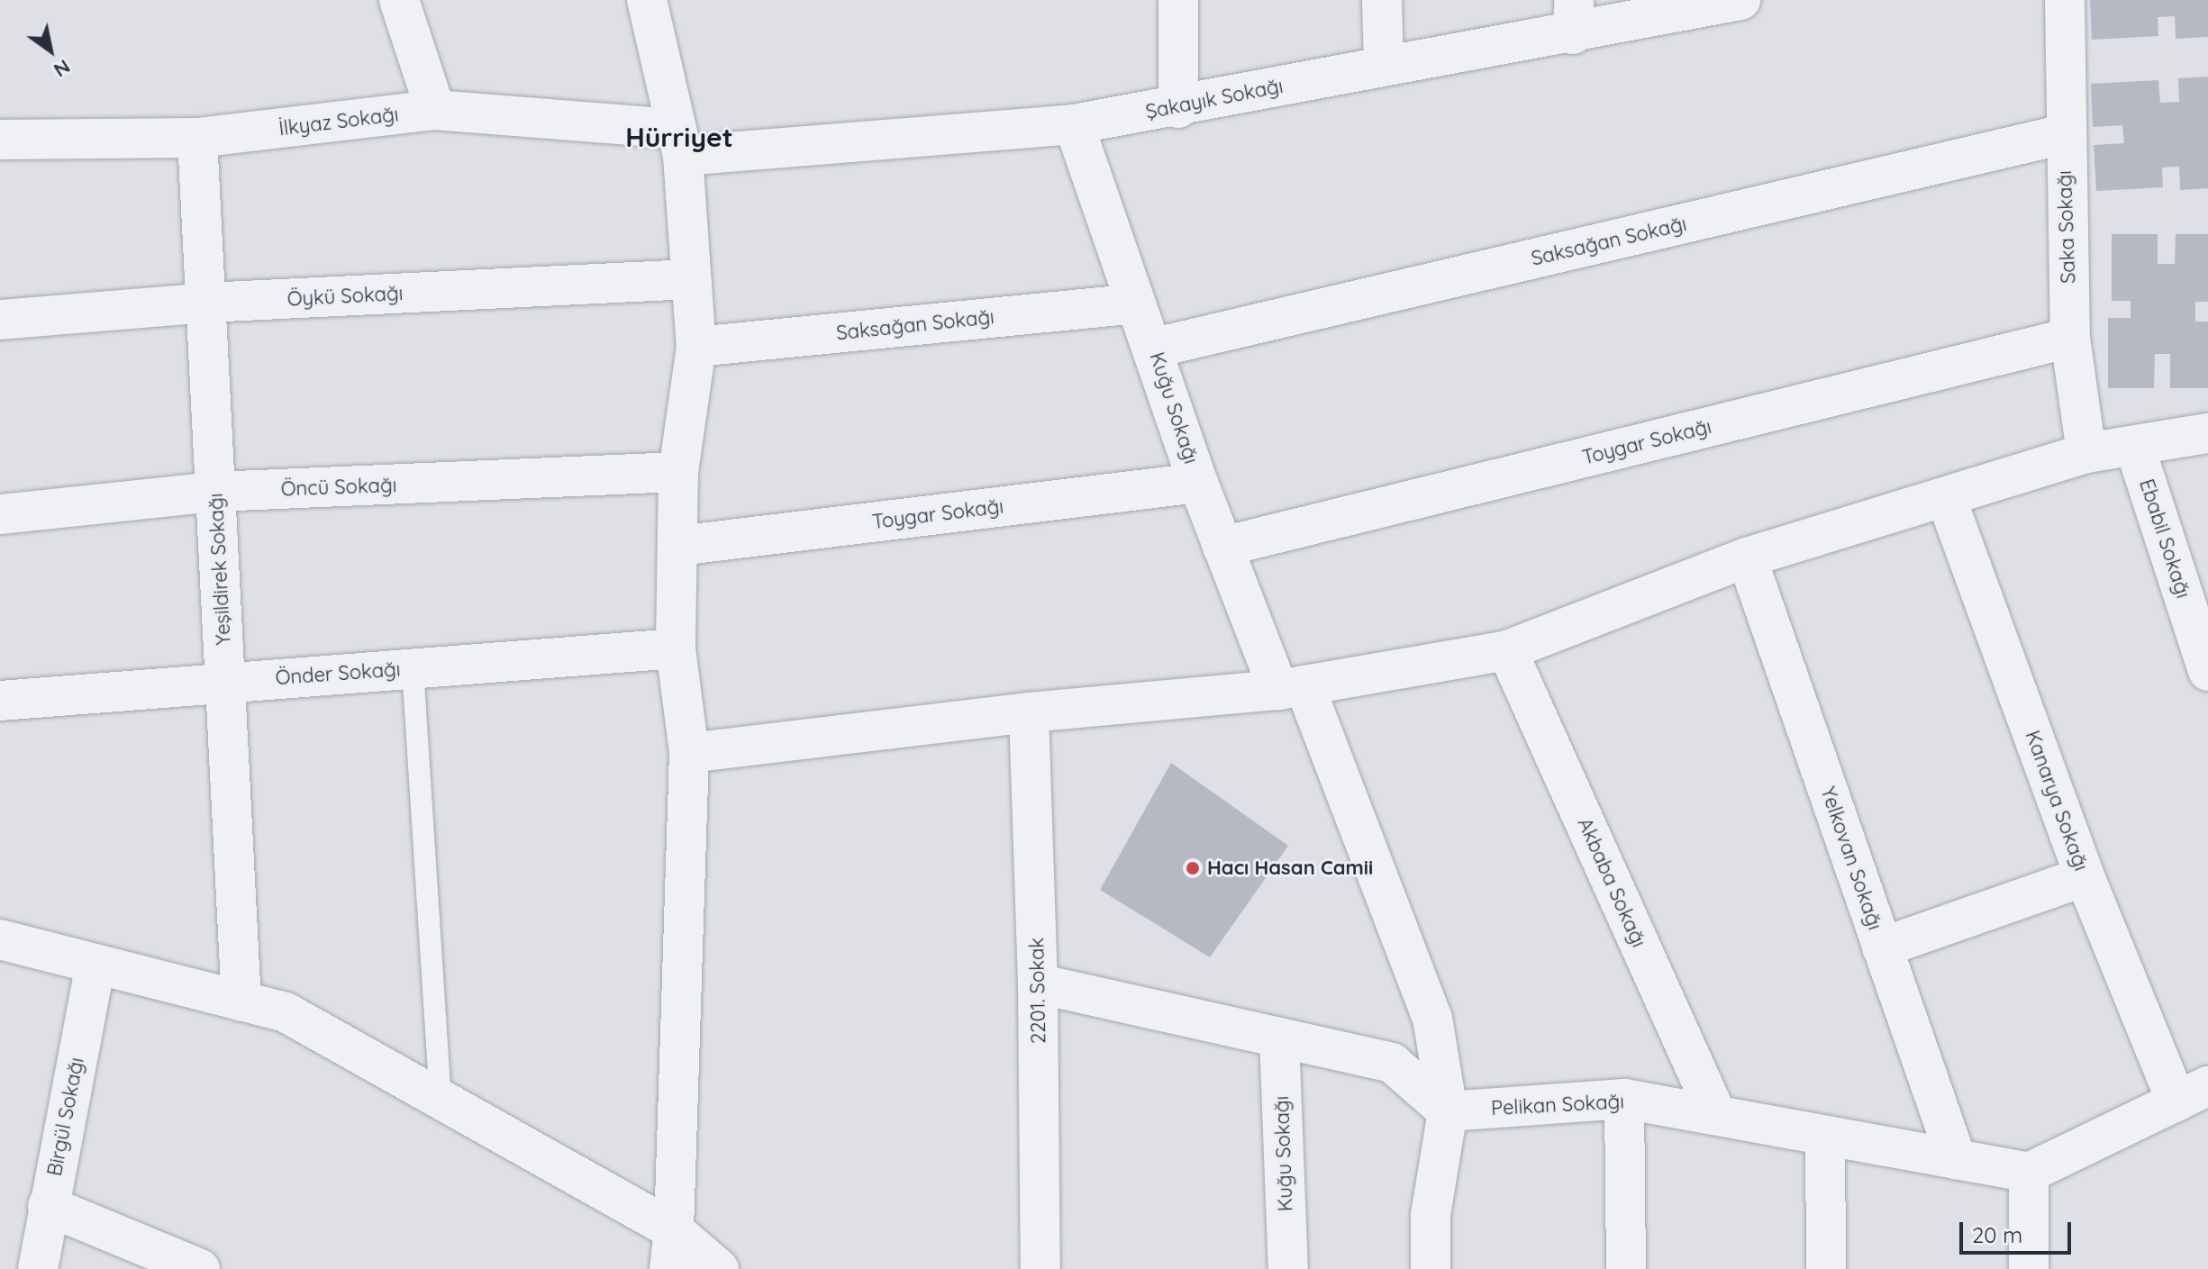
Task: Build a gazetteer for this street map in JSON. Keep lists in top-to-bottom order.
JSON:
{
  "streets": {
    "street": [
      "Şakayık Sokağı",
      "İlkyaz Sokağı",
      "Saka Sokağı",
      "Saksağan Sokağı",
      "Öykü Sokağı",
      "Kuğu Sokağı",
      "Toygar Sokağı",
      "Öncü Sokağı",
      "Ebabil Sokağı",
      "Yeşildirek Sokağı",
      "Önder Sokağı",
      "Kanarya Sokağı",
      "Yelkovan Sokağı",
      "Akbaba Sokağı",
      "2201. Sokak",
      "Pelikan Sokağı",
      "Birgül Sokağı"
    ]
  },
  "crossings": [
    ["Şakayık Sokağı", "İlkyaz Sokağı"],
    ["Şakayık Sokağı", "Kuğu Sokağı"],
    ["İlkyaz Sokağı", "Yeşildirek Sokağı"],
    ["Saka Sokağı", "Saksağan Sokağı"],
    ["Saka Sokağı", "Toygar Sokağı"],
    ["Saksağan Sokağı", "Kuğu Sokağı"],
    ["Öykü Sokağı", "Yeşildirek Sokağı"],
    ["Kuğu Sokağı", "Toygar Sokağı"],
    ["Kuğu Sokağı", "Pelikan Sokağı"],
    ["Öncü Sokağı", "Yeşildirek Sokağı"],
    ["Yeşildirek Sokağı", "Önder Sokağı"],
    ["Yelkovan Sokağı", "Pelikan Sokağı"],
    ["Akbaba Sokağı", "Pelikan Sokağı"]
  ],
  "districts": ["Hürriyet"],
  "places": ["Hacı Hasan Camii"],
  "scale_bar": "20 m",
  "north": "bottom right"
}
